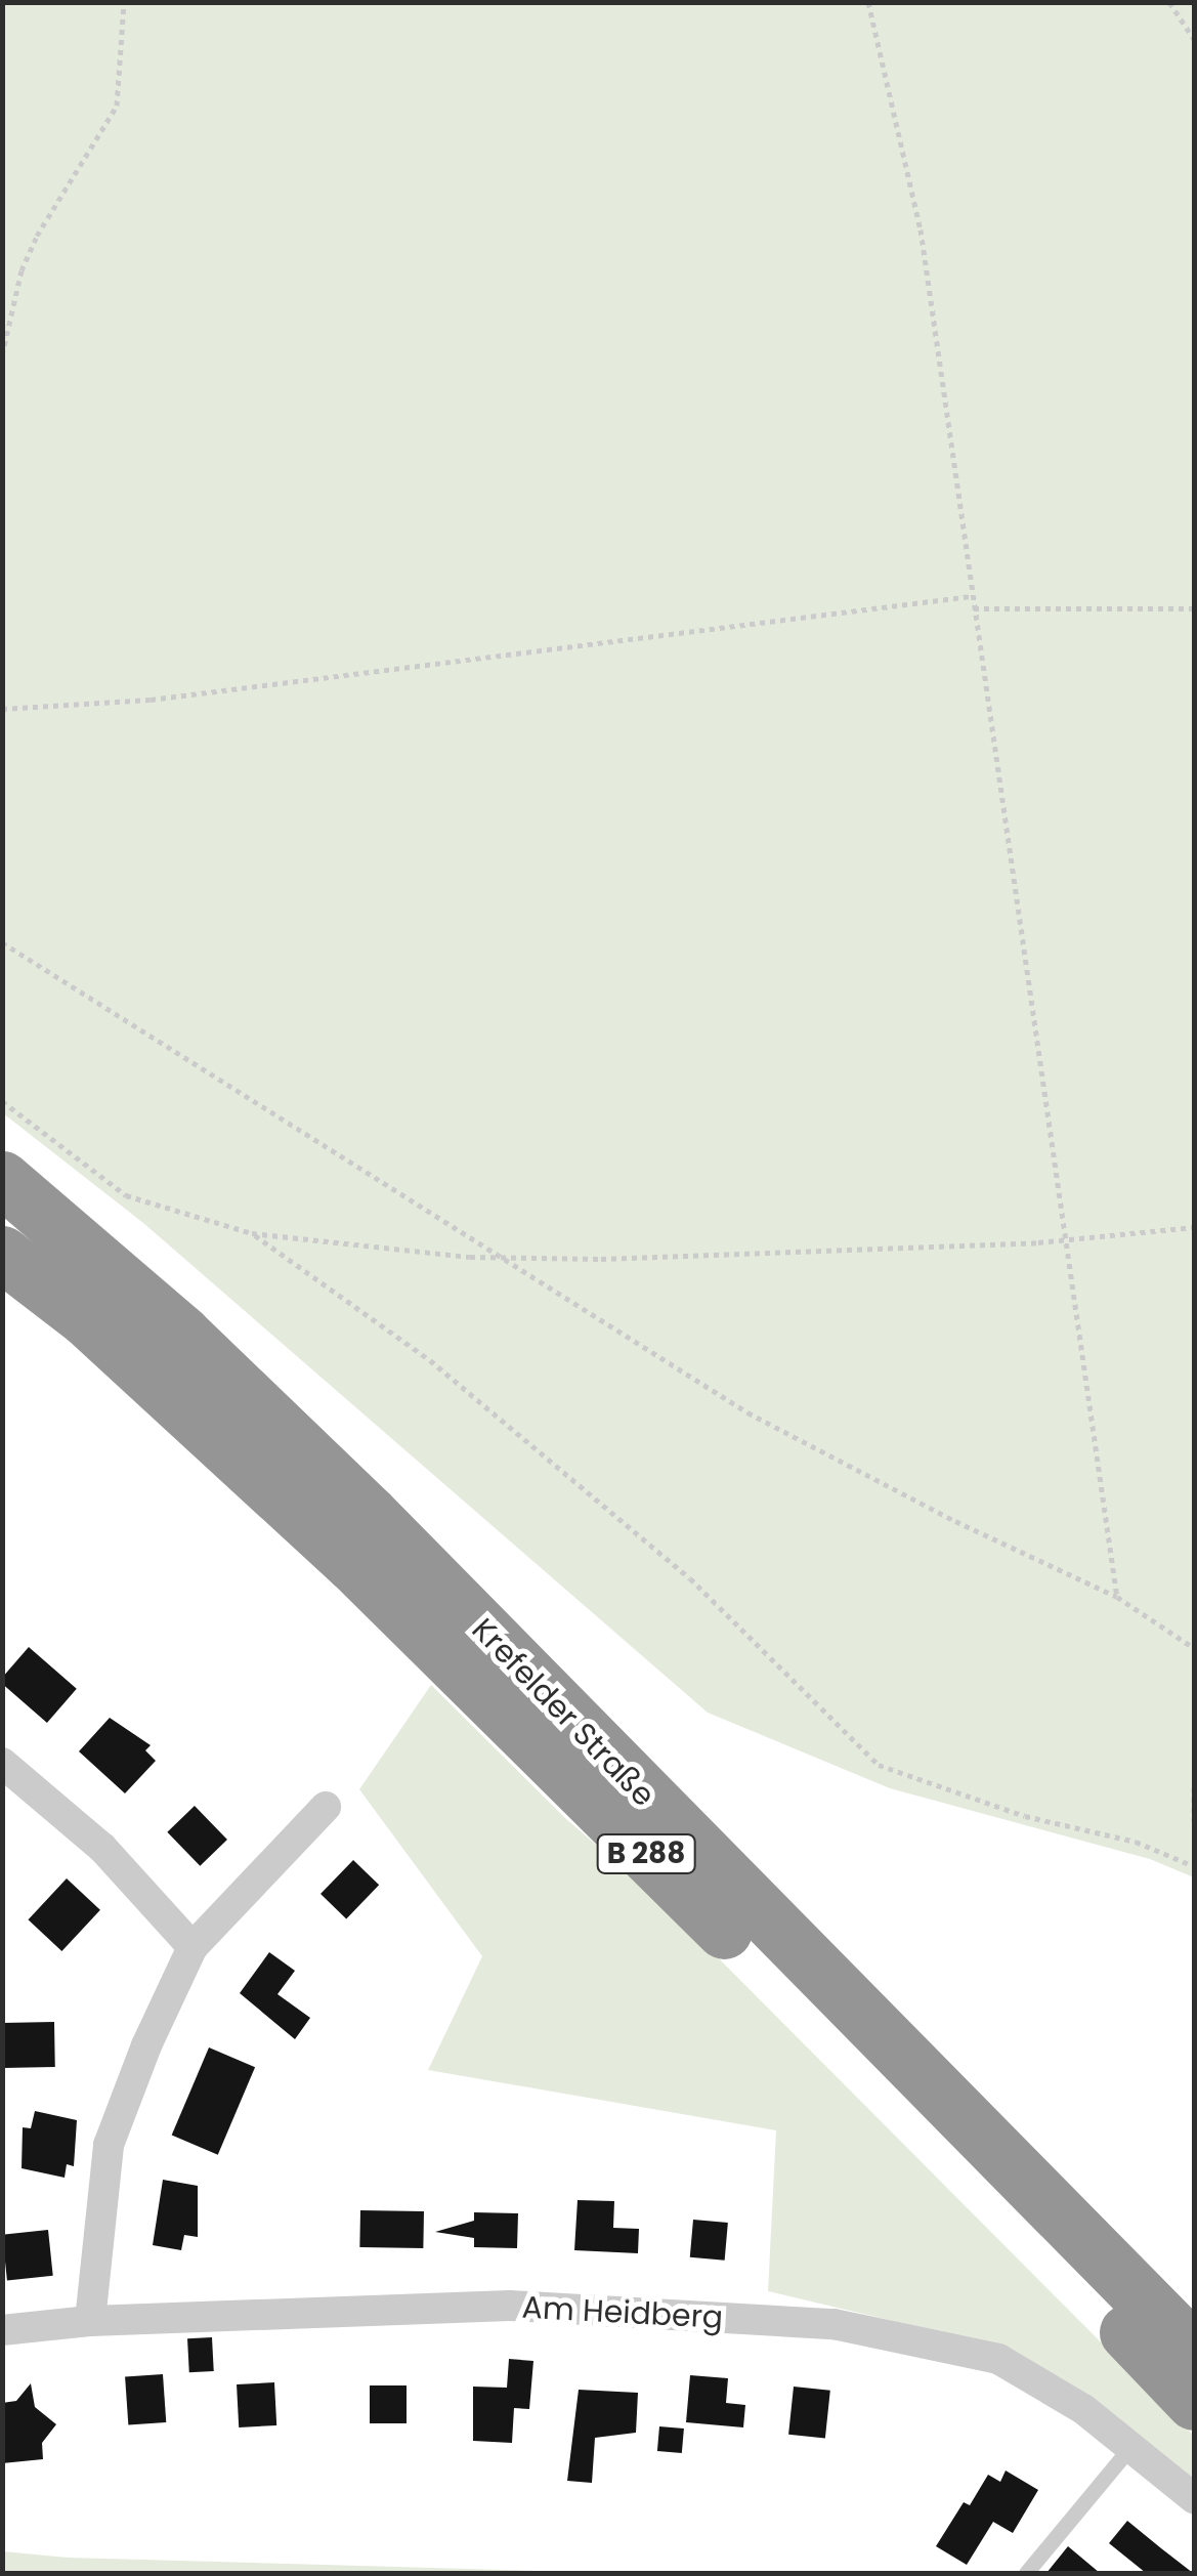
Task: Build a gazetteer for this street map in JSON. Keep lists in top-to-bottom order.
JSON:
{
  "streets": {
    "highway": ["Krefelder Straße", "B 288"],
    "street": ["Am Heidberg"]
  }
}
